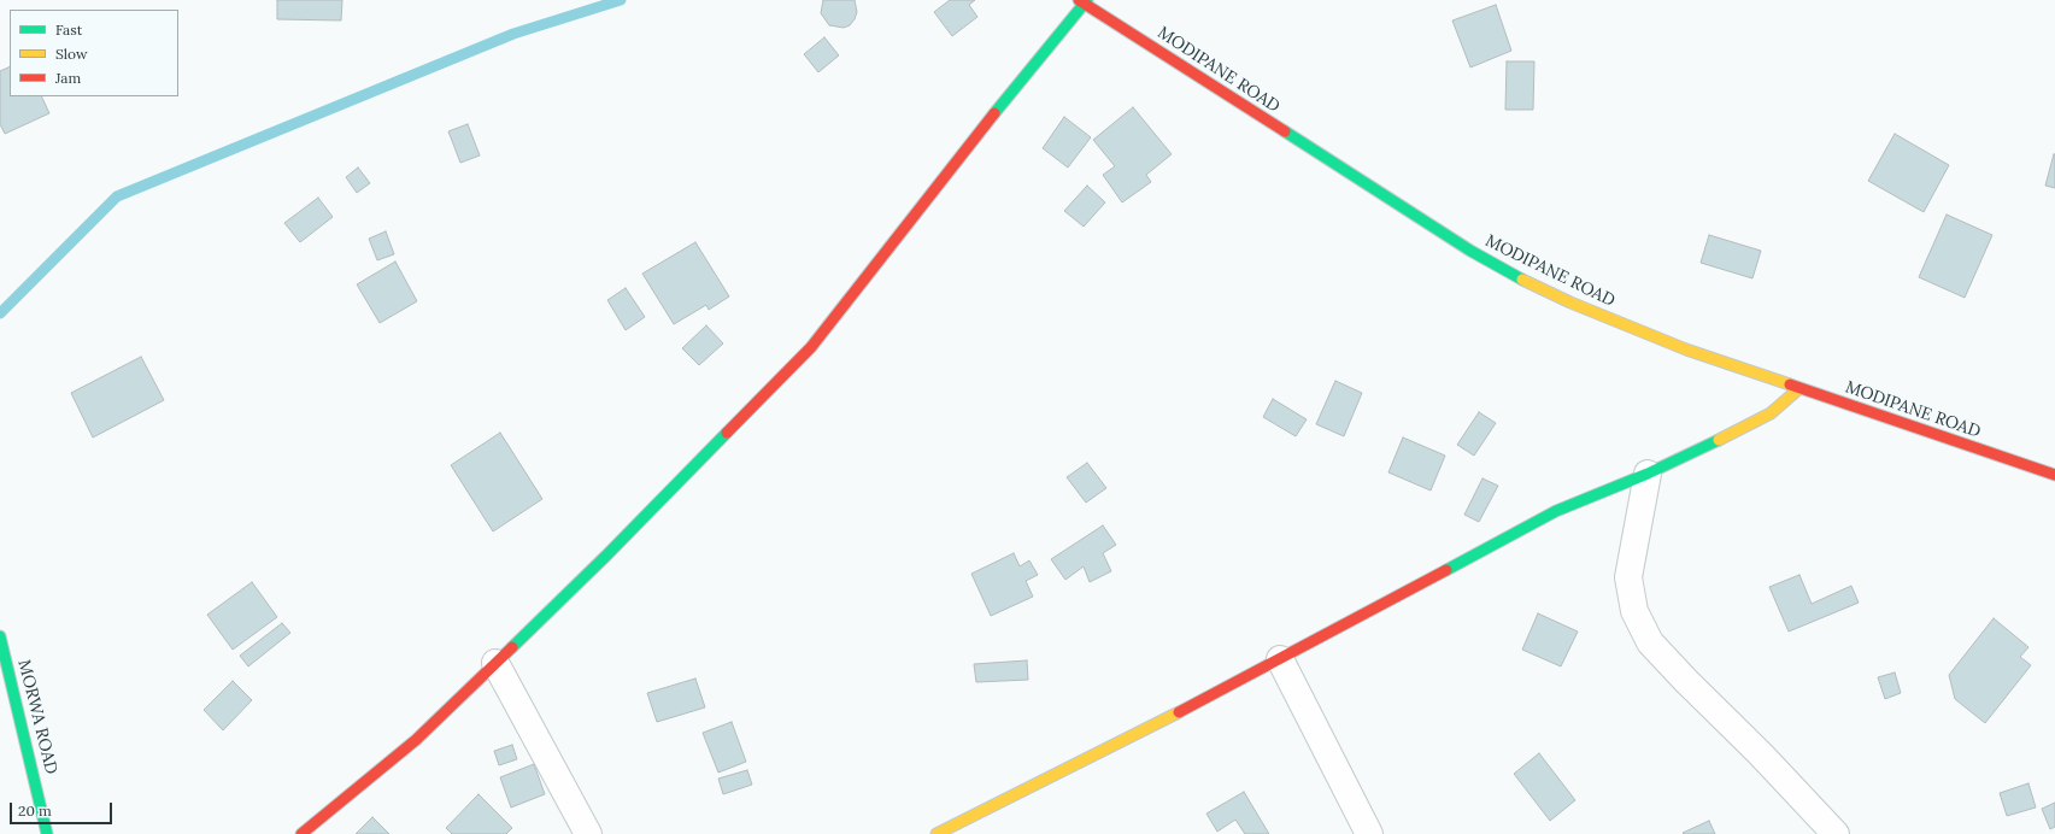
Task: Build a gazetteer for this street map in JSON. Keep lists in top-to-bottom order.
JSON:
{
  "streets": {
    "street": ["MODIPANE ROAD", "MORWA ROAD"]
  },
  "legend": ["Fast", "Slow", "Jam"],
  "scale_bar": "20 m"
}
